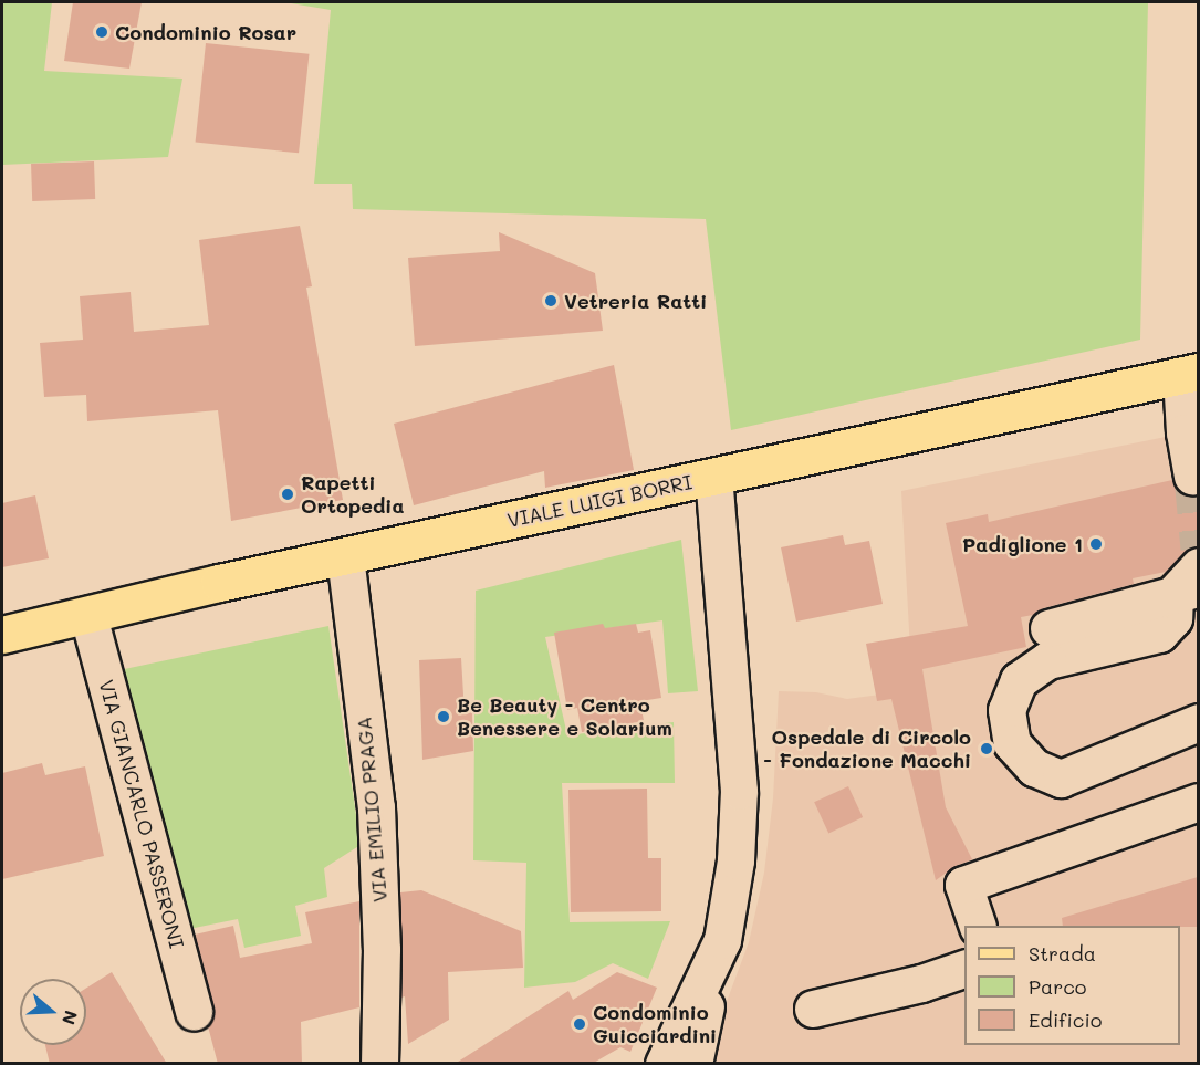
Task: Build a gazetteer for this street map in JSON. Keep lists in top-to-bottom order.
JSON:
{
  "streets": {
    "main road": ["VIALE LUIGI BORRI"],
    "street": ["VIA EMILIO PRAGA", "VIA GIANCARLO PASSERONI"]
  },
  "crossings": [
    ["VIALE LUIGI BORRI", "VIA EMILIO PRAGA"],
    ["VIALE LUIGI BORRI", "VIA GIANCARLO PASSERONI"]
  ],
  "places": [
    "Condominio Rosar",
    "Vetreria Ratti",
    "Rapetti Ortopedia",
    "Padiglione 1",
    "Be Beauty - Centro Benessere e Solarium",
    "Ospedale di Circolo - Fondazione Macchi",
    "Condominio Guicciardini"
  ],
  "legend": ["Strada", "Parco", "Edificio"],
  "north": "right"
}
